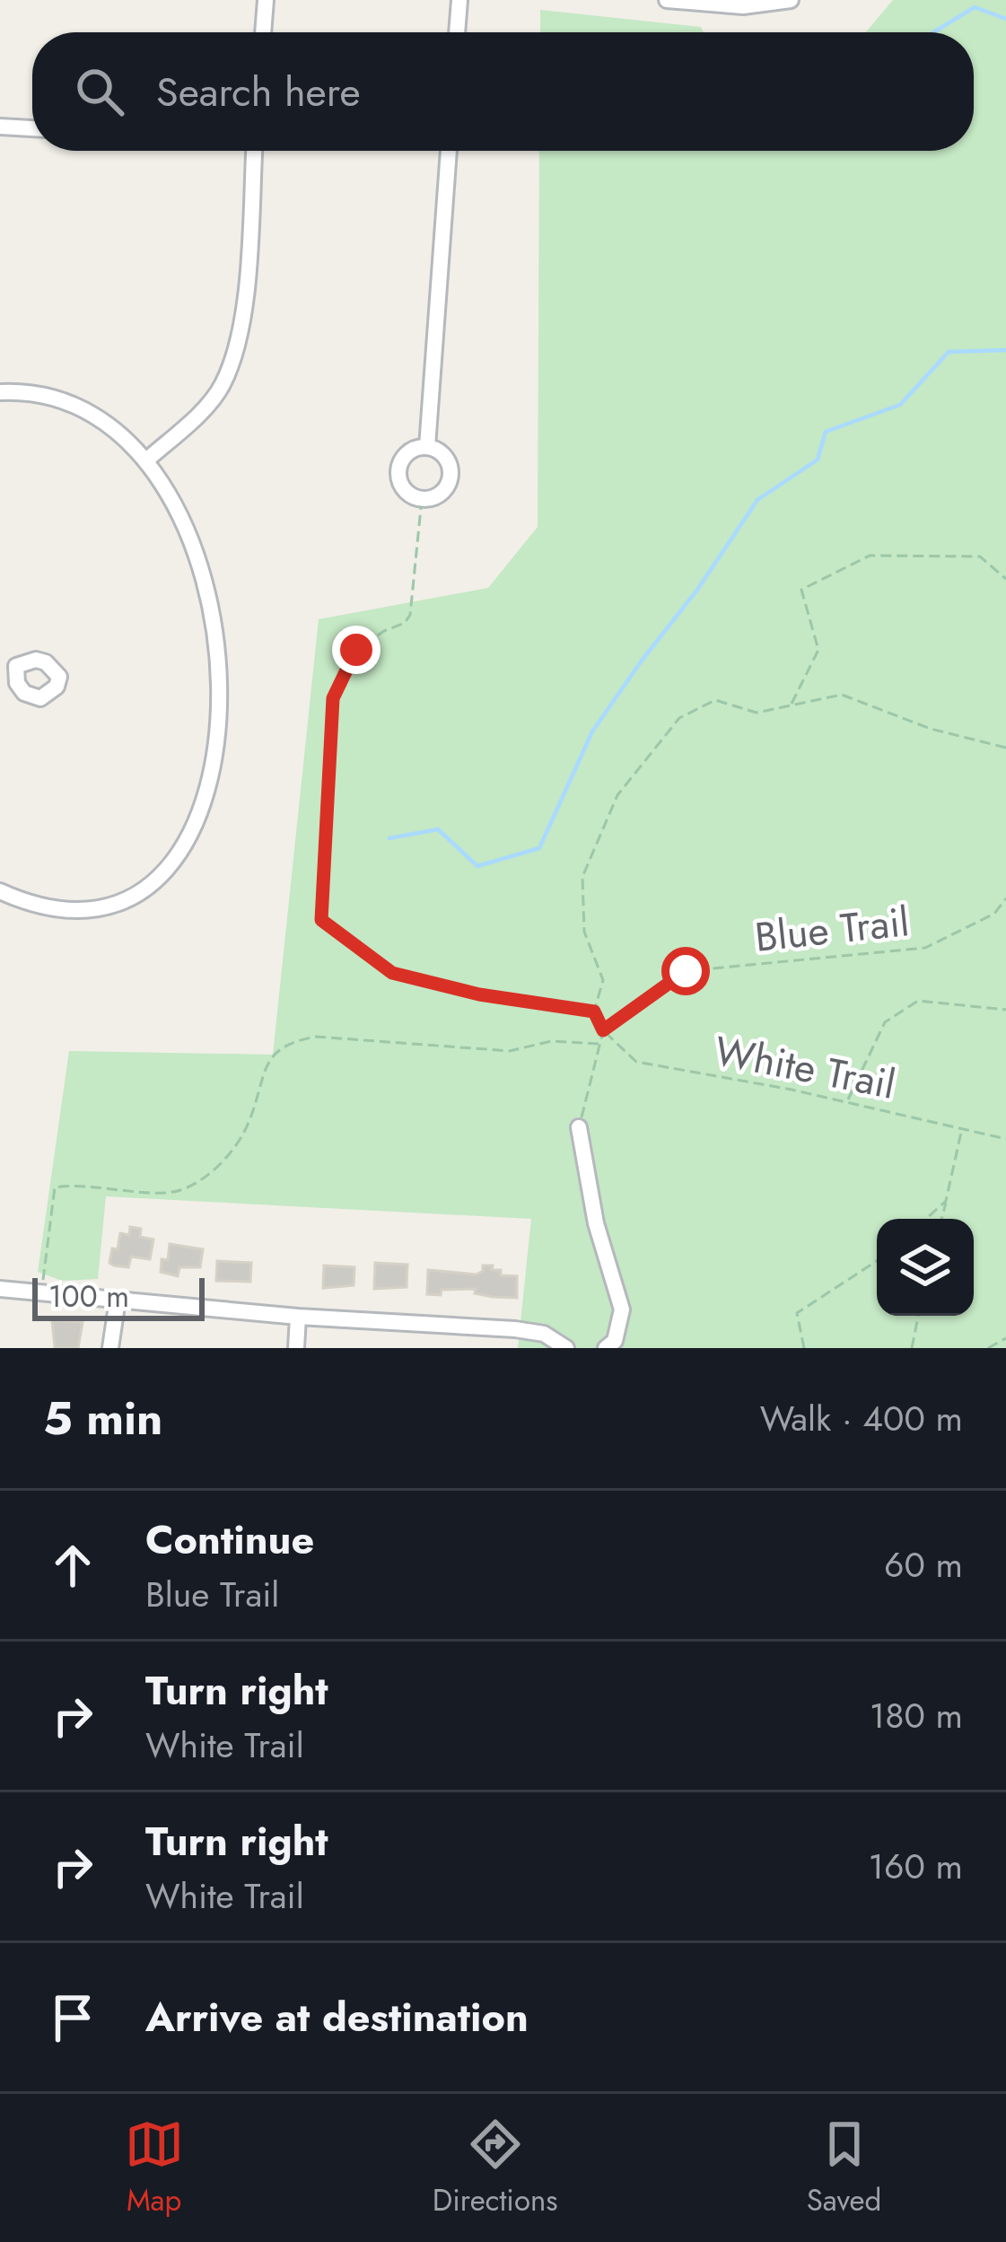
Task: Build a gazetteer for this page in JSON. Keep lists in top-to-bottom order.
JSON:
{
  "streets": {
    "path": ["Blue Trail", "White Trail"]
  },
  "crossings": [
    ["Blue Trail", "White Trail"]
  ],
  "scale_bar": "100 m",
  "page": {
    "search": "Search here",
    "scale": "100 m",
    "heading": ["5 min", "Walk · 400 m"],
    "list": [
      ["Continue", "Blue Trail", "60 m"],
      ["Turn right", "White Trail", "180 m"],
      ["Turn right", "White Trail", "160 m"],
      "Arrive at destination"
    ],
    "nav": ["Map", "Directions", "Saved"]
  }
}
